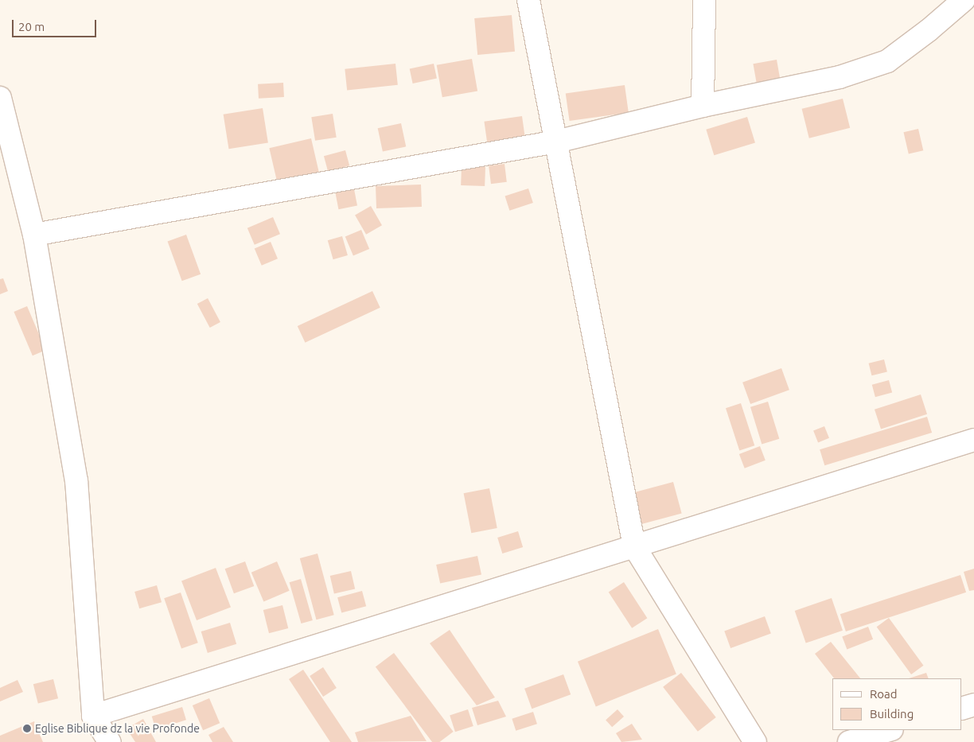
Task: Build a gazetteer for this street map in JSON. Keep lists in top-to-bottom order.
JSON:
{
  "places": ["Eglise Biblique dz la vie Profonde"],
  "legend": ["Road", "Building"],
  "scale_bar": "20 m"
}
